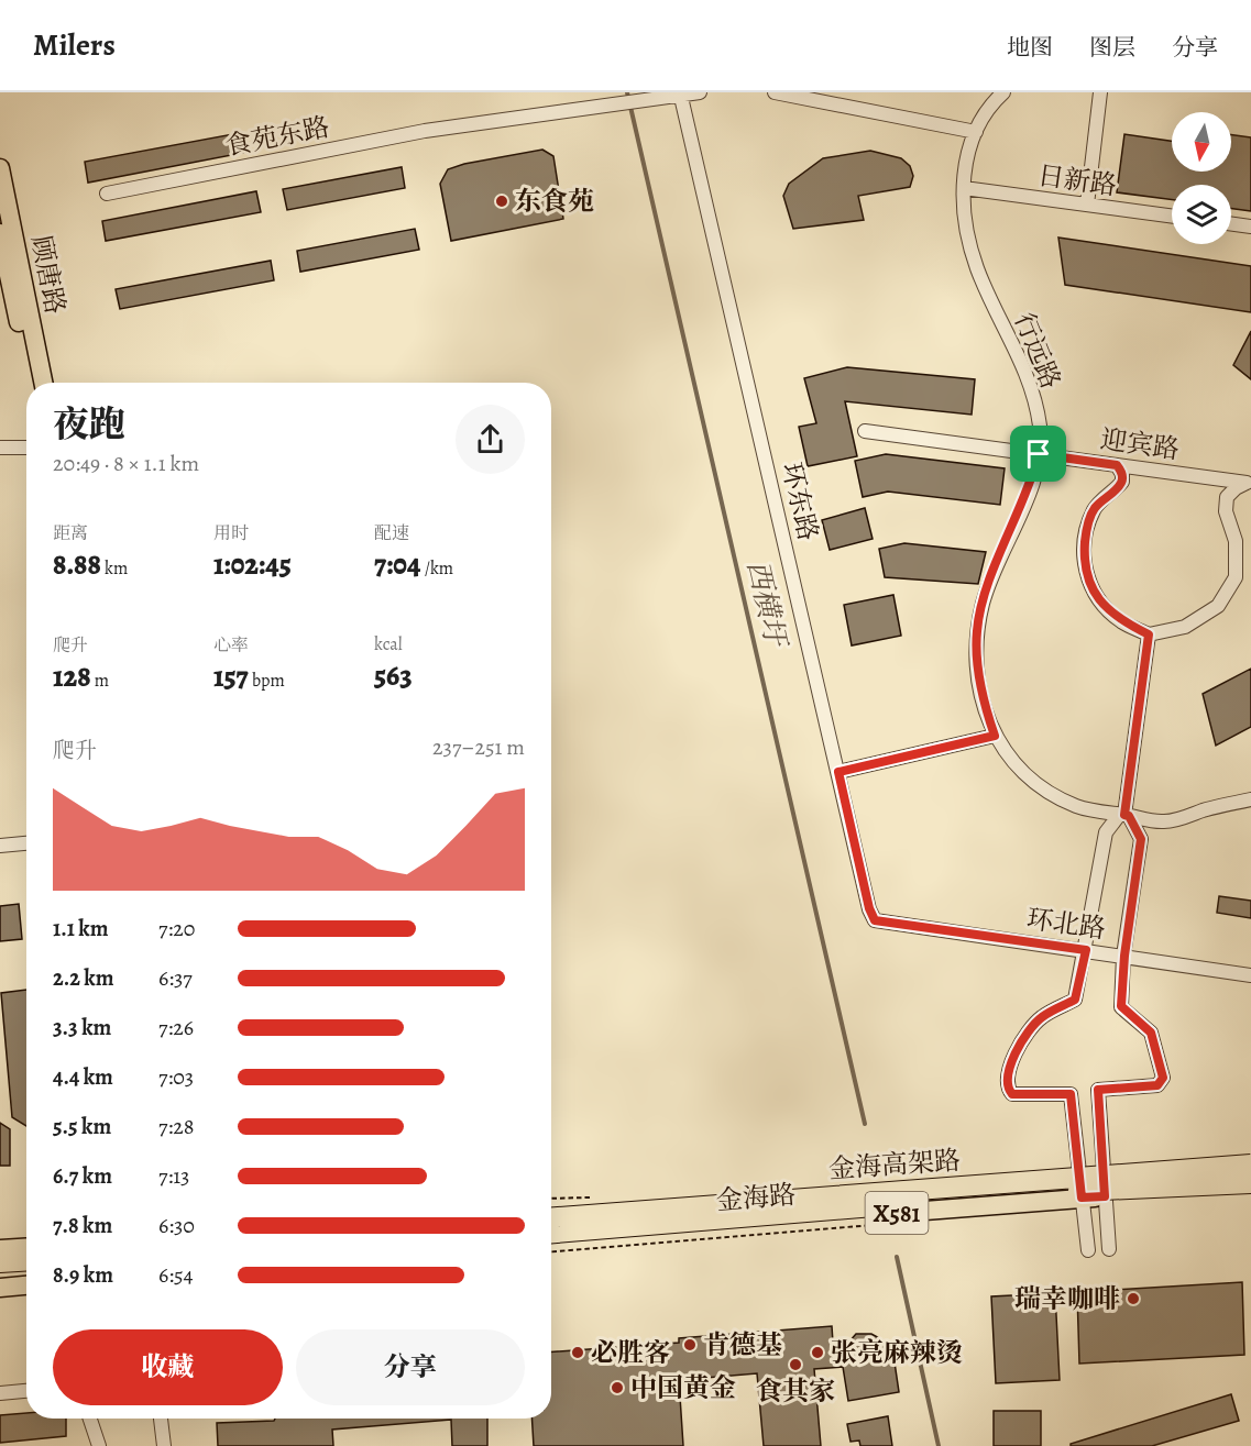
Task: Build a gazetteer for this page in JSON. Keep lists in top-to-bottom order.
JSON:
{
  "streets": {
    "highway": ["金海高架路"],
    "main road": ["顾唐路", "金海路", "X581"],
    "street": [
      "食苑东路",
      "日新路",
      "行远路",
      "迎宾路",
      "环东路",
      "环北路"
    ]
  },
  "crossings": [
    ["食苑东路", "环东路"],
    ["日新路", "行远路"],
    ["行远路", "迎宾路"],
    ["环东路", "环北路"]
  ],
  "water": ["西横圩"],
  "places": [
    "东食苑",
    "瑞幸咖啡",
    "肯德基",
    "必胜客",
    "张亮麻辣烫",
    "食其家",
    "中国黄金"
  ],
  "north": "bottom",
  "page": {
    "header": "Milers",
    "nav": ["地图", "图层", "分享"],
    "heading": ["夜跑", "20:49 · 8 × 1.1 km"],
    "stats": [
      ["距离", "8.88 km"],
      ["用时", "1:02:45"],
      ["配速", "7:04 /km"],
      ["爬升", "128 m"],
      ["心率", "157 bpm"],
      ["kcal", "563"]
    ],
    "chart": ["爬升", "237–251 m"],
    "list": [
      {
        "name": "1.1 km",
        "note": "7:20"
      },
      {
        "name": "2.2 km",
        "note": "6:37"
      },
      {
        "name": "3.3 km",
        "note": "7:26"
      },
      {
        "name": "4.4 km",
        "note": "7:03"
      },
      {
        "name": "5.5 km",
        "note": "7:28"
      },
      {
        "name": "6.7 km",
        "note": "7:13"
      },
      {
        "name": "7.8 km",
        "note": "6:30"
      },
      {
        "name": "8.9 km",
        "note": "6:54"
      }
    ],
    "buttons": ["收藏", "分享"]
  }
}
